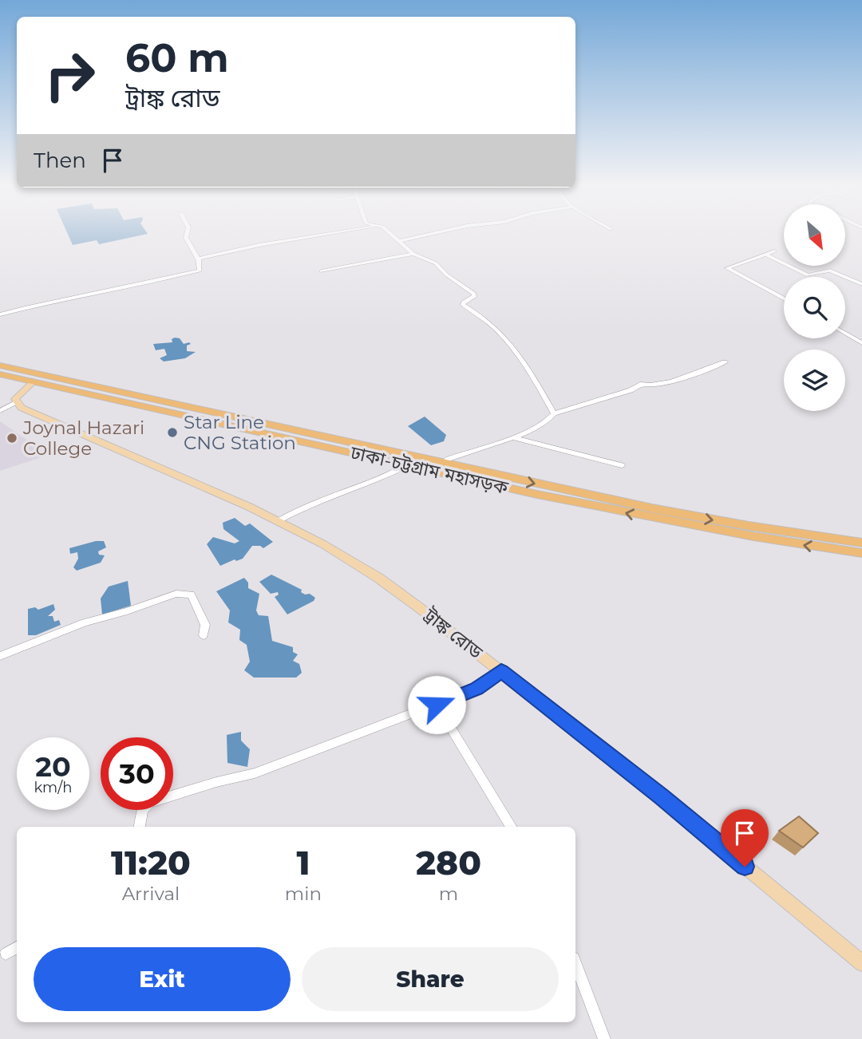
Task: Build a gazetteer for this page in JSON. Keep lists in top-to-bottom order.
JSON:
{
  "streets": {
    "highway": ["ঢাকা-চট্টগ্রাম মহাসড়ক"],
    "main road": ["ট্রাঙ্ক রোড"]
  },
  "places": ["Star Line CNG Station", "Joynal Hazari College"],
  "north": "bottom right",
  "page": {
    "turn": ["60 m", "ট্রাঙ্ক রোড"],
    "then": "Then",
    "speed": "20 km/h",
    "limit": "30",
    "eta": [
      "11:20",
      "Arrival",
      "1",
      "min",
      "280",
      "m"
    ],
    "buttons": ["Exit", "Share"]
  }
}
